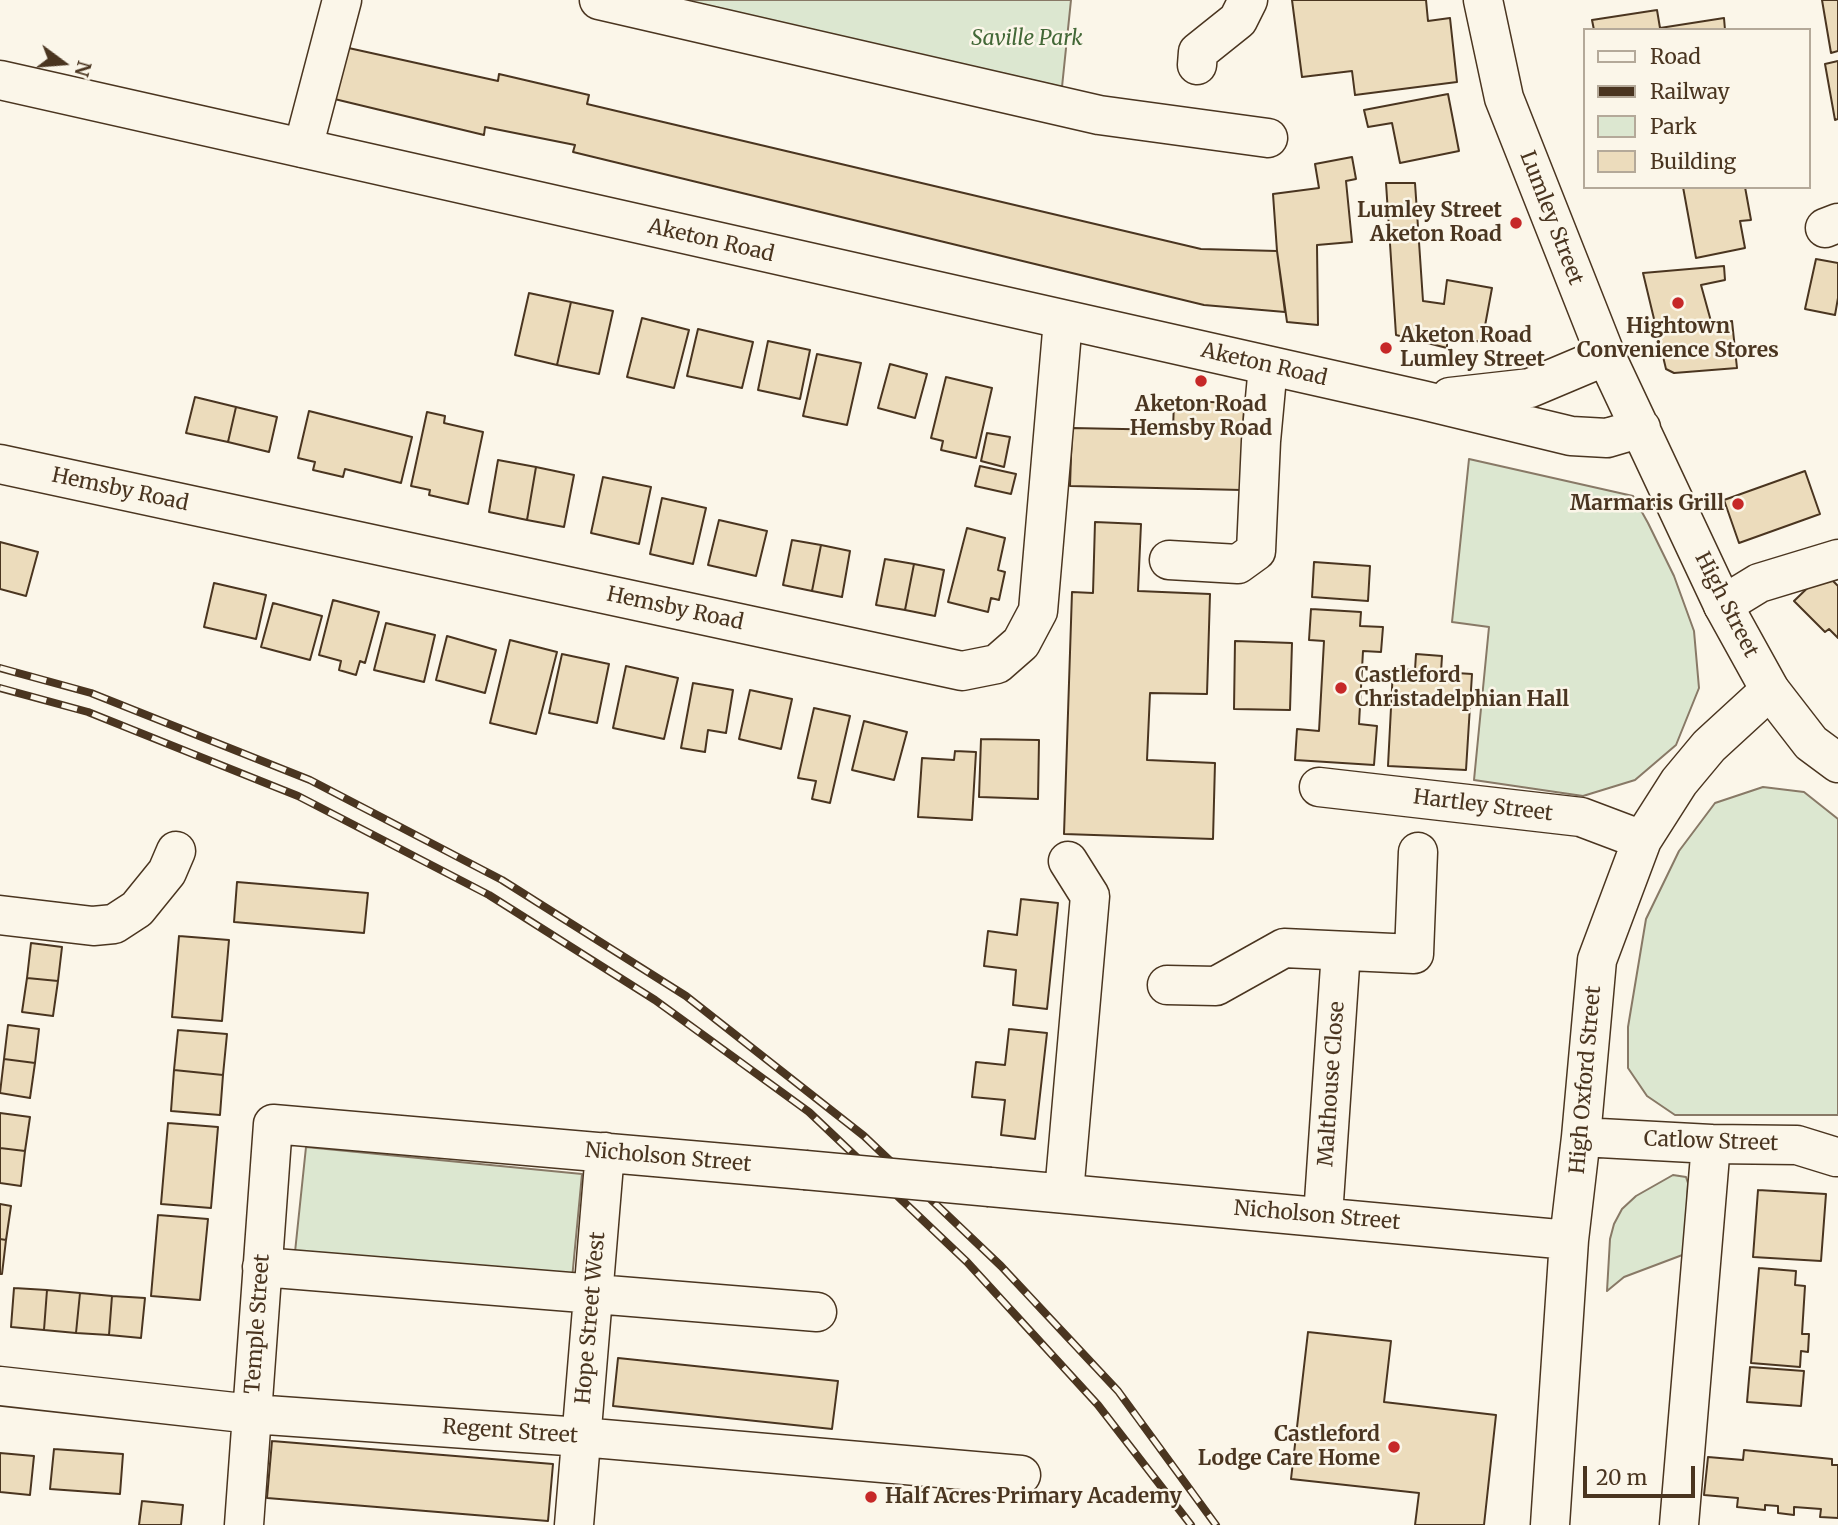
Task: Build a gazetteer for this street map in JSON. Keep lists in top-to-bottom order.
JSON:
{
  "streets": {
    "street": [
      "Lumley Street",
      "Aketon Road",
      "Hemsby Road",
      "High Street",
      "Hartley Street",
      "High Oxford Street",
      "Malthouse Close",
      "Catlow Street",
      "Nicholson Street",
      "Hope Street West",
      "Temple Street",
      "Regent Street"
    ]
  },
  "crossings": [
    ["Lumley Street", "Aketon Road"],
    ["Lumley Street", "High Street"],
    ["Aketon Road", "Hemsby Road"],
    ["Aketon Road", "High Street"],
    ["High Street", "High Oxford Street"],
    ["Hartley Street", "High Oxford Street"],
    ["High Oxford Street", "Catlow Street"],
    ["High Oxford Street", "Nicholson Street"],
    ["Malthouse Close", "Nicholson Street"],
    ["Nicholson Street", "Hope Street West"],
    ["Nicholson Street", "Temple Street"],
    ["Hope Street West", "Regent Street"],
    ["Temple Street", "Regent Street"]
  ],
  "parks": ["Saville Park"],
  "places": [
    "Lumley Street Aketon Road",
    "Hightown Convenience Stores",
    "Aketon Road Lumley Street",
    "Aketon Road Hemsby Road",
    "Marmaris Grill",
    "Castleford Christadelphian Hall",
    "Castleford Lodge Care Home",
    "Half Acres Primary Academy"
  ],
  "legend": [
    "Road",
    "Railway",
    "Park",
    "Building"
  ],
  "scale_bar": "20 m",
  "north": "right"
}
